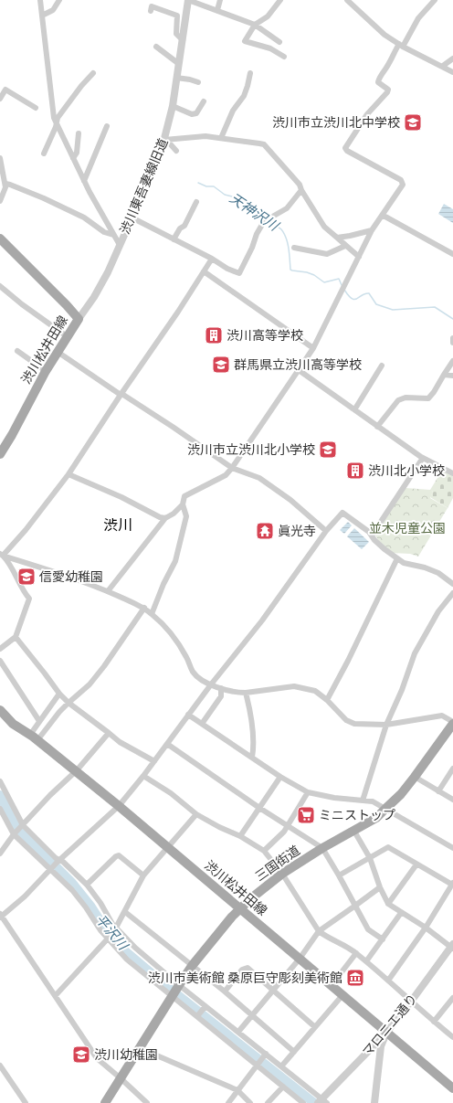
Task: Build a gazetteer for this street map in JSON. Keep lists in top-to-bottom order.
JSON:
{
  "streets": {
    "main road": ["渋川松井田線", "三国街道"],
    "street": ["渋川東吾妻線旧道", "マロニエ通り"]
  },
  "crossings": [
    ["渋川東吾妻線旧道", "渋川松井田線"],
    ["渋川松井田線", "三国街道"],
    ["渋川松井田線", "マロニエ通り"]
  ],
  "districts": ["渋川"],
  "water": ["天神沢川", "平沢川"],
  "parks": ["並木児童公園"],
  "places": {
    "school or university": [
      "渋川市立渋川北中学校",
      "群馬県立渋川高等学校",
      "渋川市立渋川北小学校",
      "信愛幼稚園",
      "渋川幼稚園"
    ],
    "building": ["渋川高等学校", "渋川北小学校"],
    "temple": ["眞光寺"],
    "supermarket": ["ミニストップ"],
    "museum": ["渋川市美術館 桑原巨守彫刻美術館"]
  }
}
